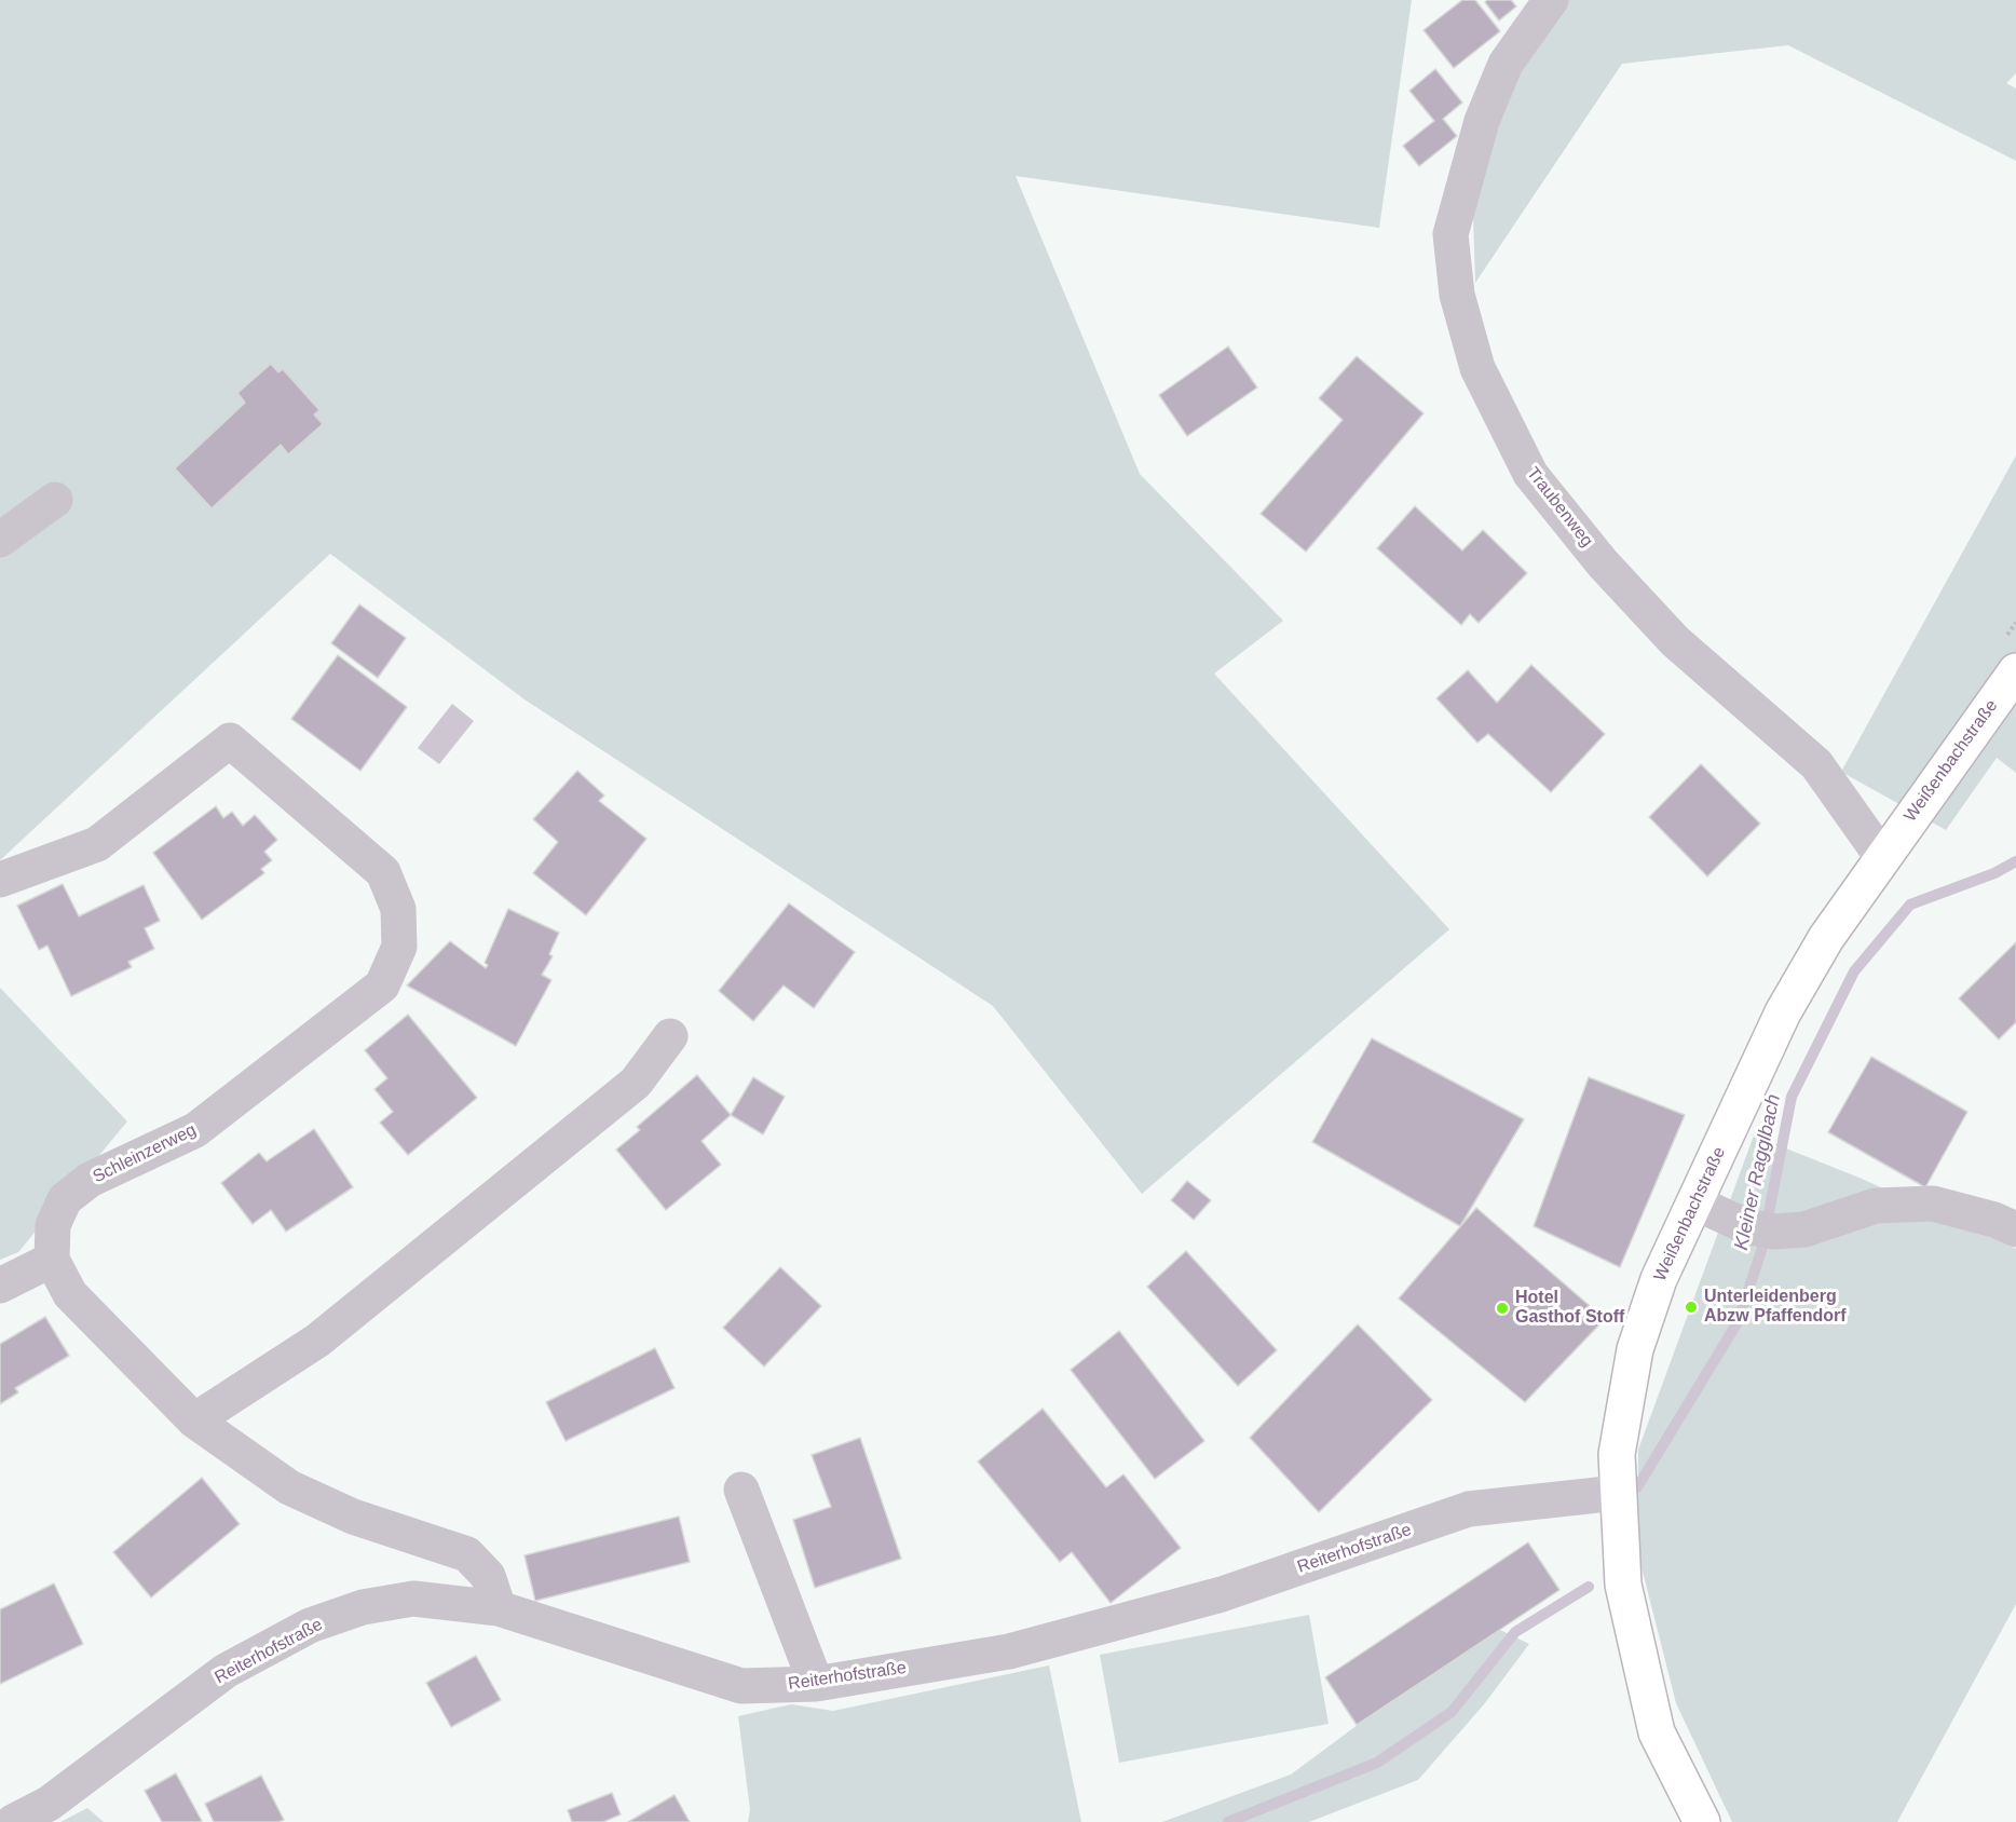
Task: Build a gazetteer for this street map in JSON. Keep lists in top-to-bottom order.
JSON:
{
  "streets": {
    "main road": ["Weißenbachstraße"],
    "street": ["Traubenweg", "Schleinzerweg", "Reiterhofstraße"]
  },
  "crossings": [
    ["Traubenweg", "Weißenbachstraße"],
    ["Weißenbachstraße", "Reiterhofstraße"],
    ["Schleinzerweg", "Reiterhofstraße"]
  ],
  "water": ["Kleiner Ragglbach"],
  "places": ["Unterleidenberg Abzw Pfaffendorf", "Hotel Gasthof Stoff"]
}
